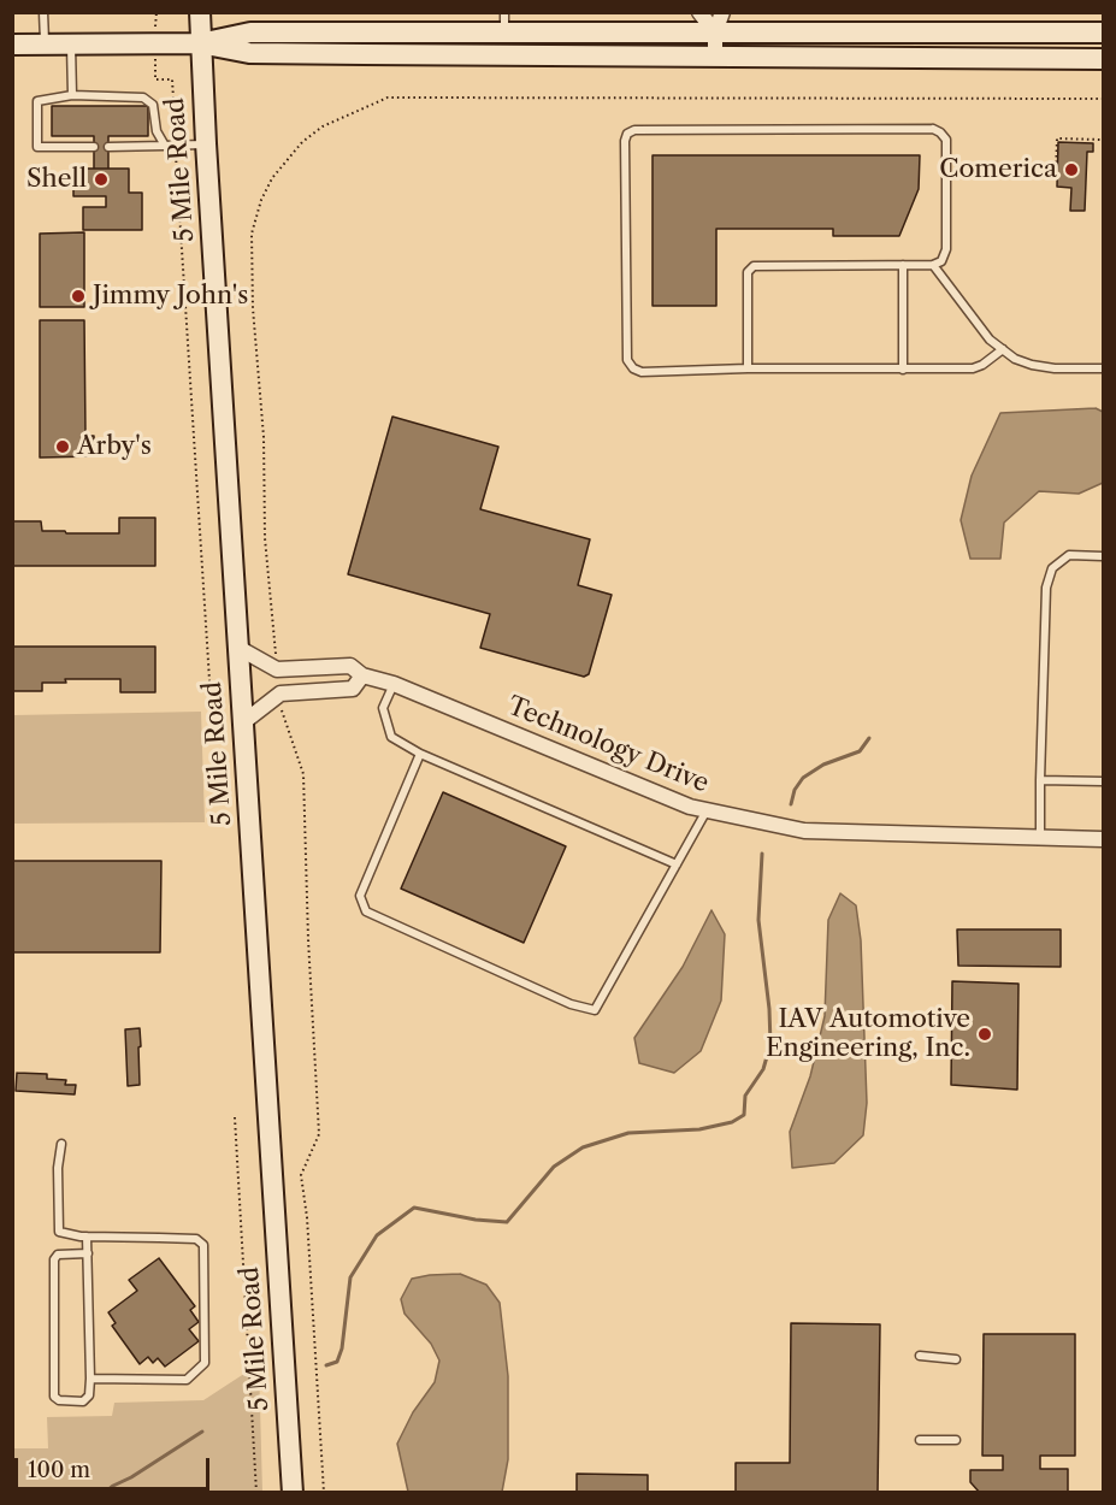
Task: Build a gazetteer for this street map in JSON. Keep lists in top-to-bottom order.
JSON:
{
  "streets": {
    "main road": ["5 Mile Road"],
    "street": ["Technology Drive"]
  },
  "places": [
    "Comerica",
    "Shell",
    "Jimmy John's",
    "Arby's",
    "IAV Automotive Engineering, Inc."
  ],
  "scale_bar": "100 m"
}
